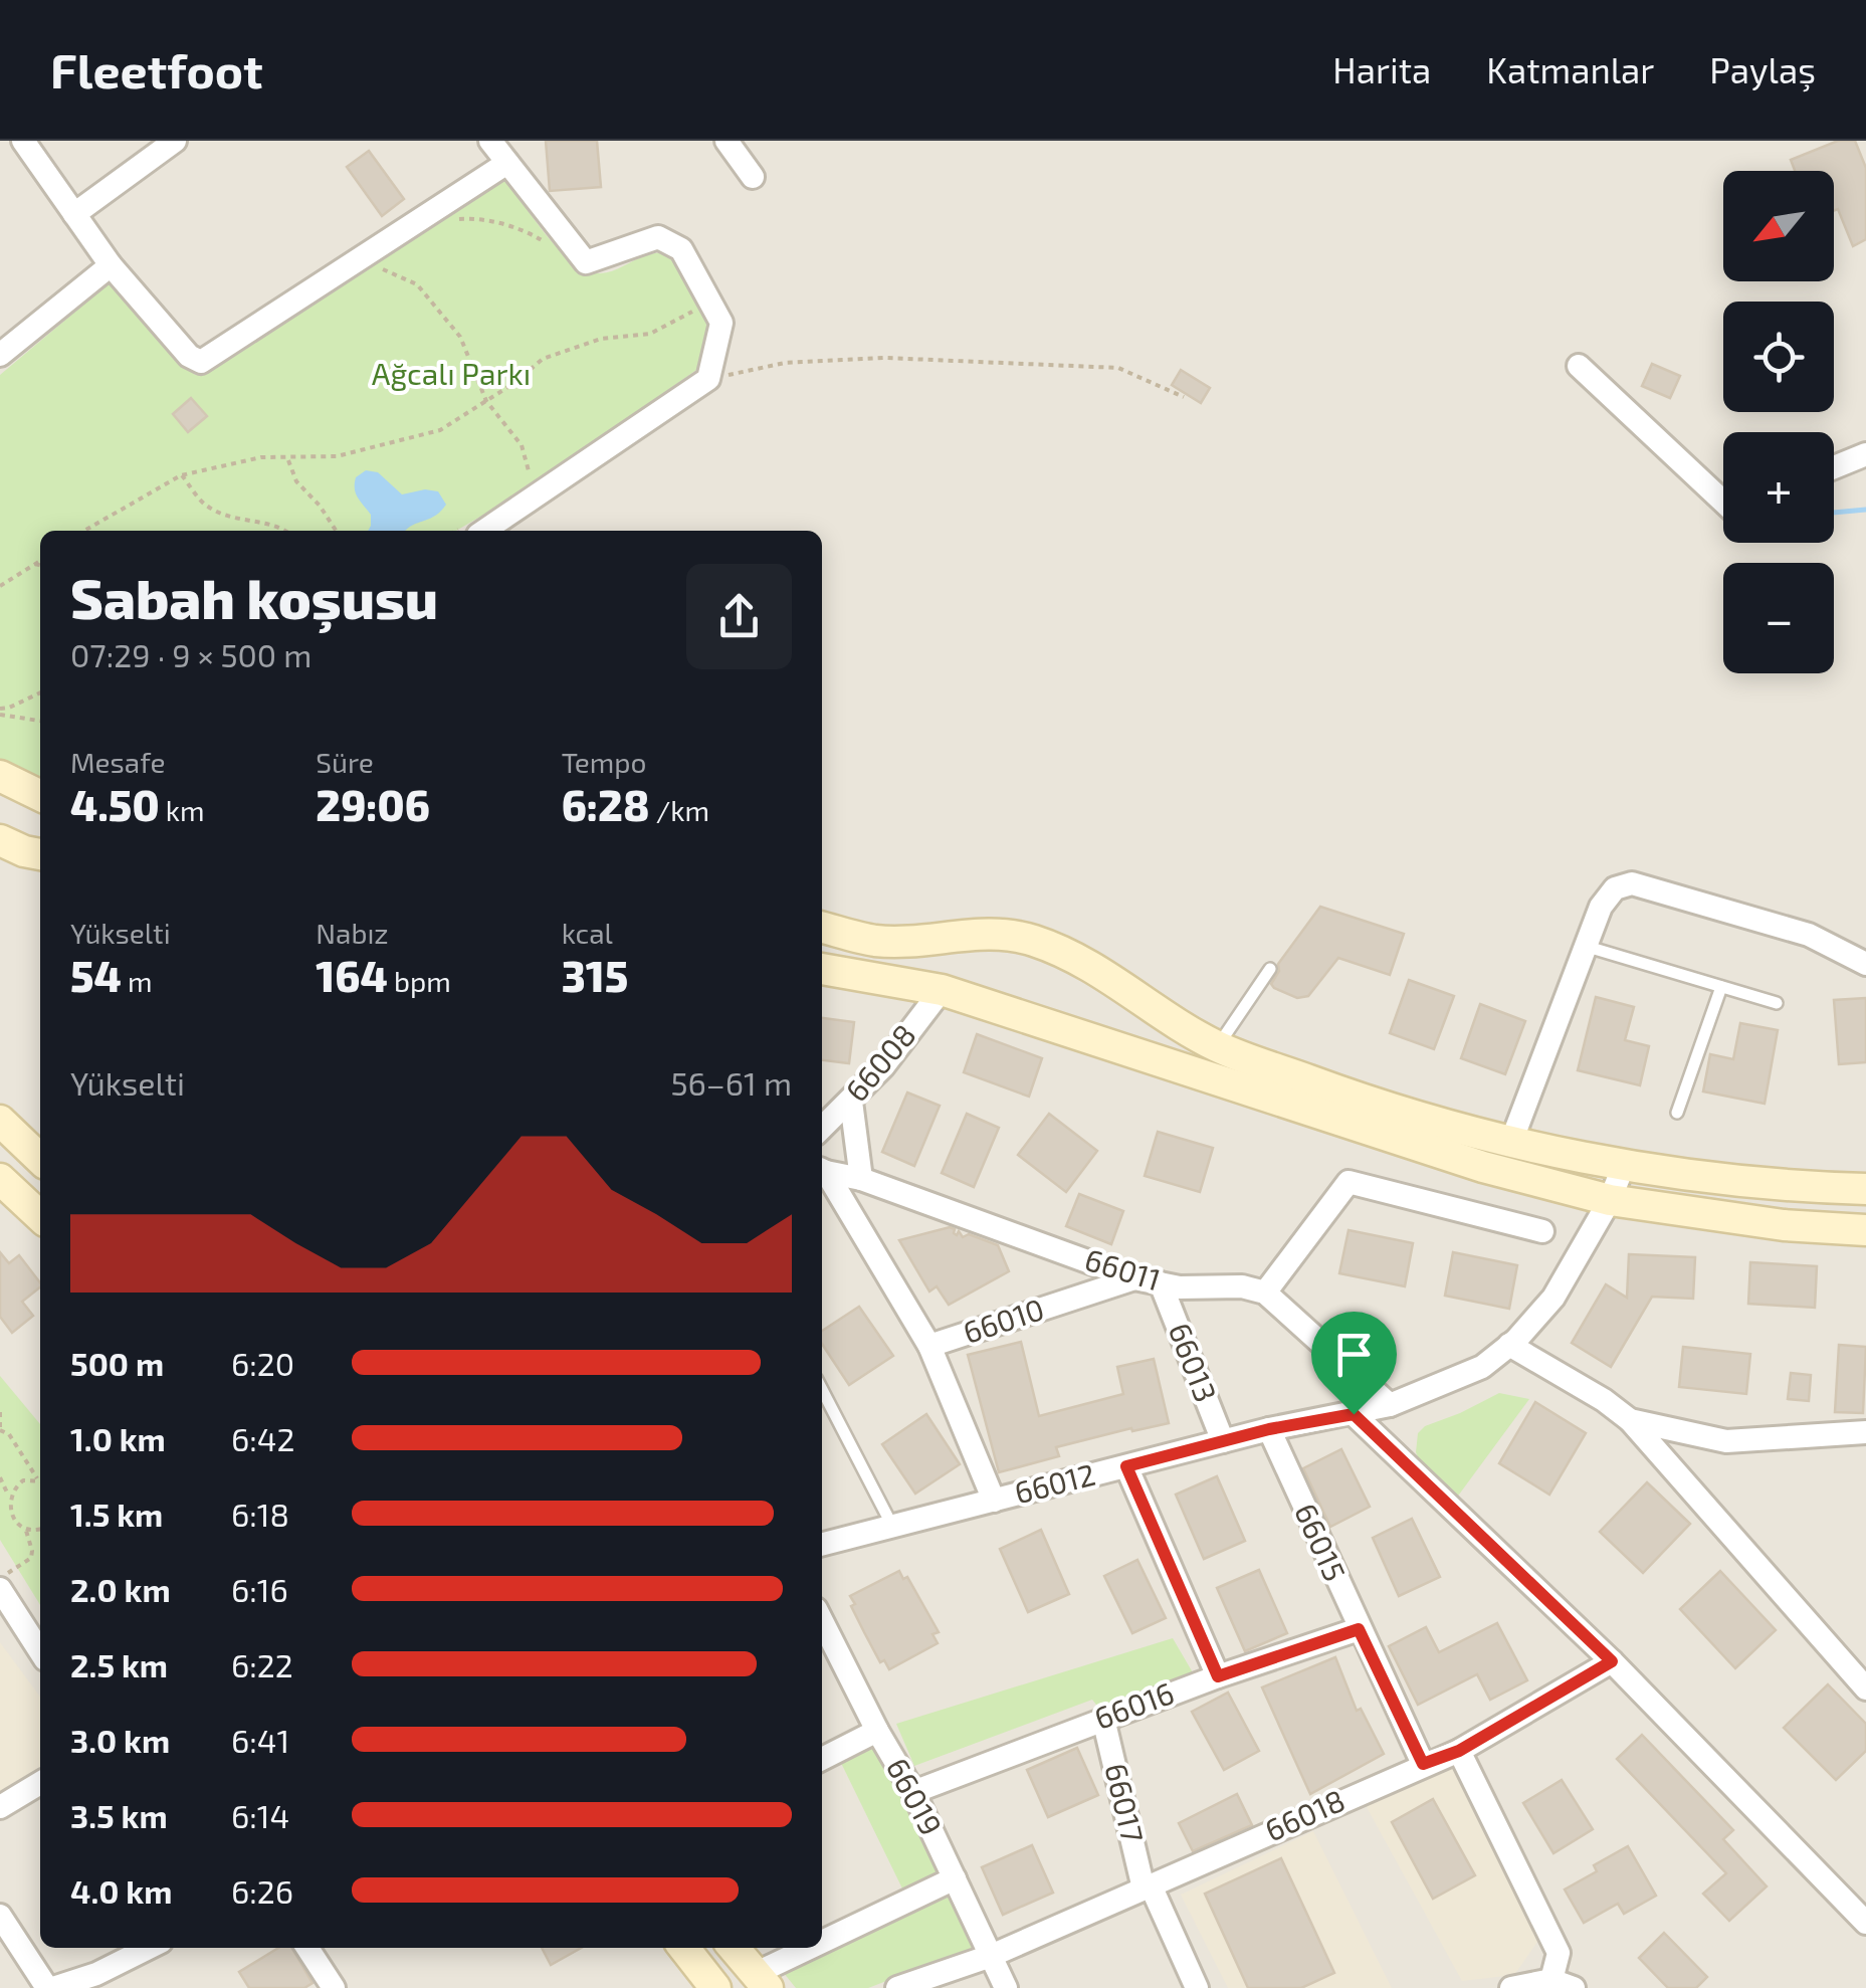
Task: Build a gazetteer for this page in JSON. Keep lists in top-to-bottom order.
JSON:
{
  "streets": {
    "street": [
      "66008",
      "66011",
      "66010",
      "66013",
      "66012",
      "66015",
      "66016",
      "66019",
      "66017",
      "66018"
    ]
  },
  "crossings": [
    ["66011", "66010"],
    ["66011", "66013"],
    ["66013", "66012"],
    ["66012", "66015"],
    ["66015", "66016"],
    ["66015", "66018"],
    ["66016", "66019"],
    ["66016", "66017"],
    ["66019", "66018"],
    ["66017", "66018"]
  ],
  "parks": ["Ağcalı Parkı"],
  "north": "bottom left",
  "page": {
    "header": "Fleetfoot",
    "nav": ["Harita", "Katmanlar", "Paylaş"],
    "map_buttons": ["+", "−"],
    "heading": ["Sabah koşusu", "07:29 · 9 × 500 m"],
    "stats": [
      ["Mesafe", "4.50 km"],
      ["Süre", "29:06"],
      ["Tempo", "6:28 /km"],
      ["Yükselti", "54 m"],
      ["Nabız", "164 bpm"],
      ["kcal", "315"]
    ],
    "chart": ["Yükselti", "56–61 m"],
    "list": [
      {
        "name": "500 m",
        "note": "6:20"
      },
      {
        "name": "1.0 km",
        "note": "6:42"
      },
      {
        "name": "1.5 km",
        "note": "6:18"
      },
      {
        "name": "2.0 km",
        "note": "6:16"
      },
      {
        "name": "2.5 km",
        "note": "6:22"
      },
      {
        "name": "3.0 km",
        "note": "6:41"
      },
      {
        "name": "3.5 km",
        "note": "6:14"
      },
      {
        "name": "4.0 km",
        "note": "6:26"
      }
    ]
  }
}
